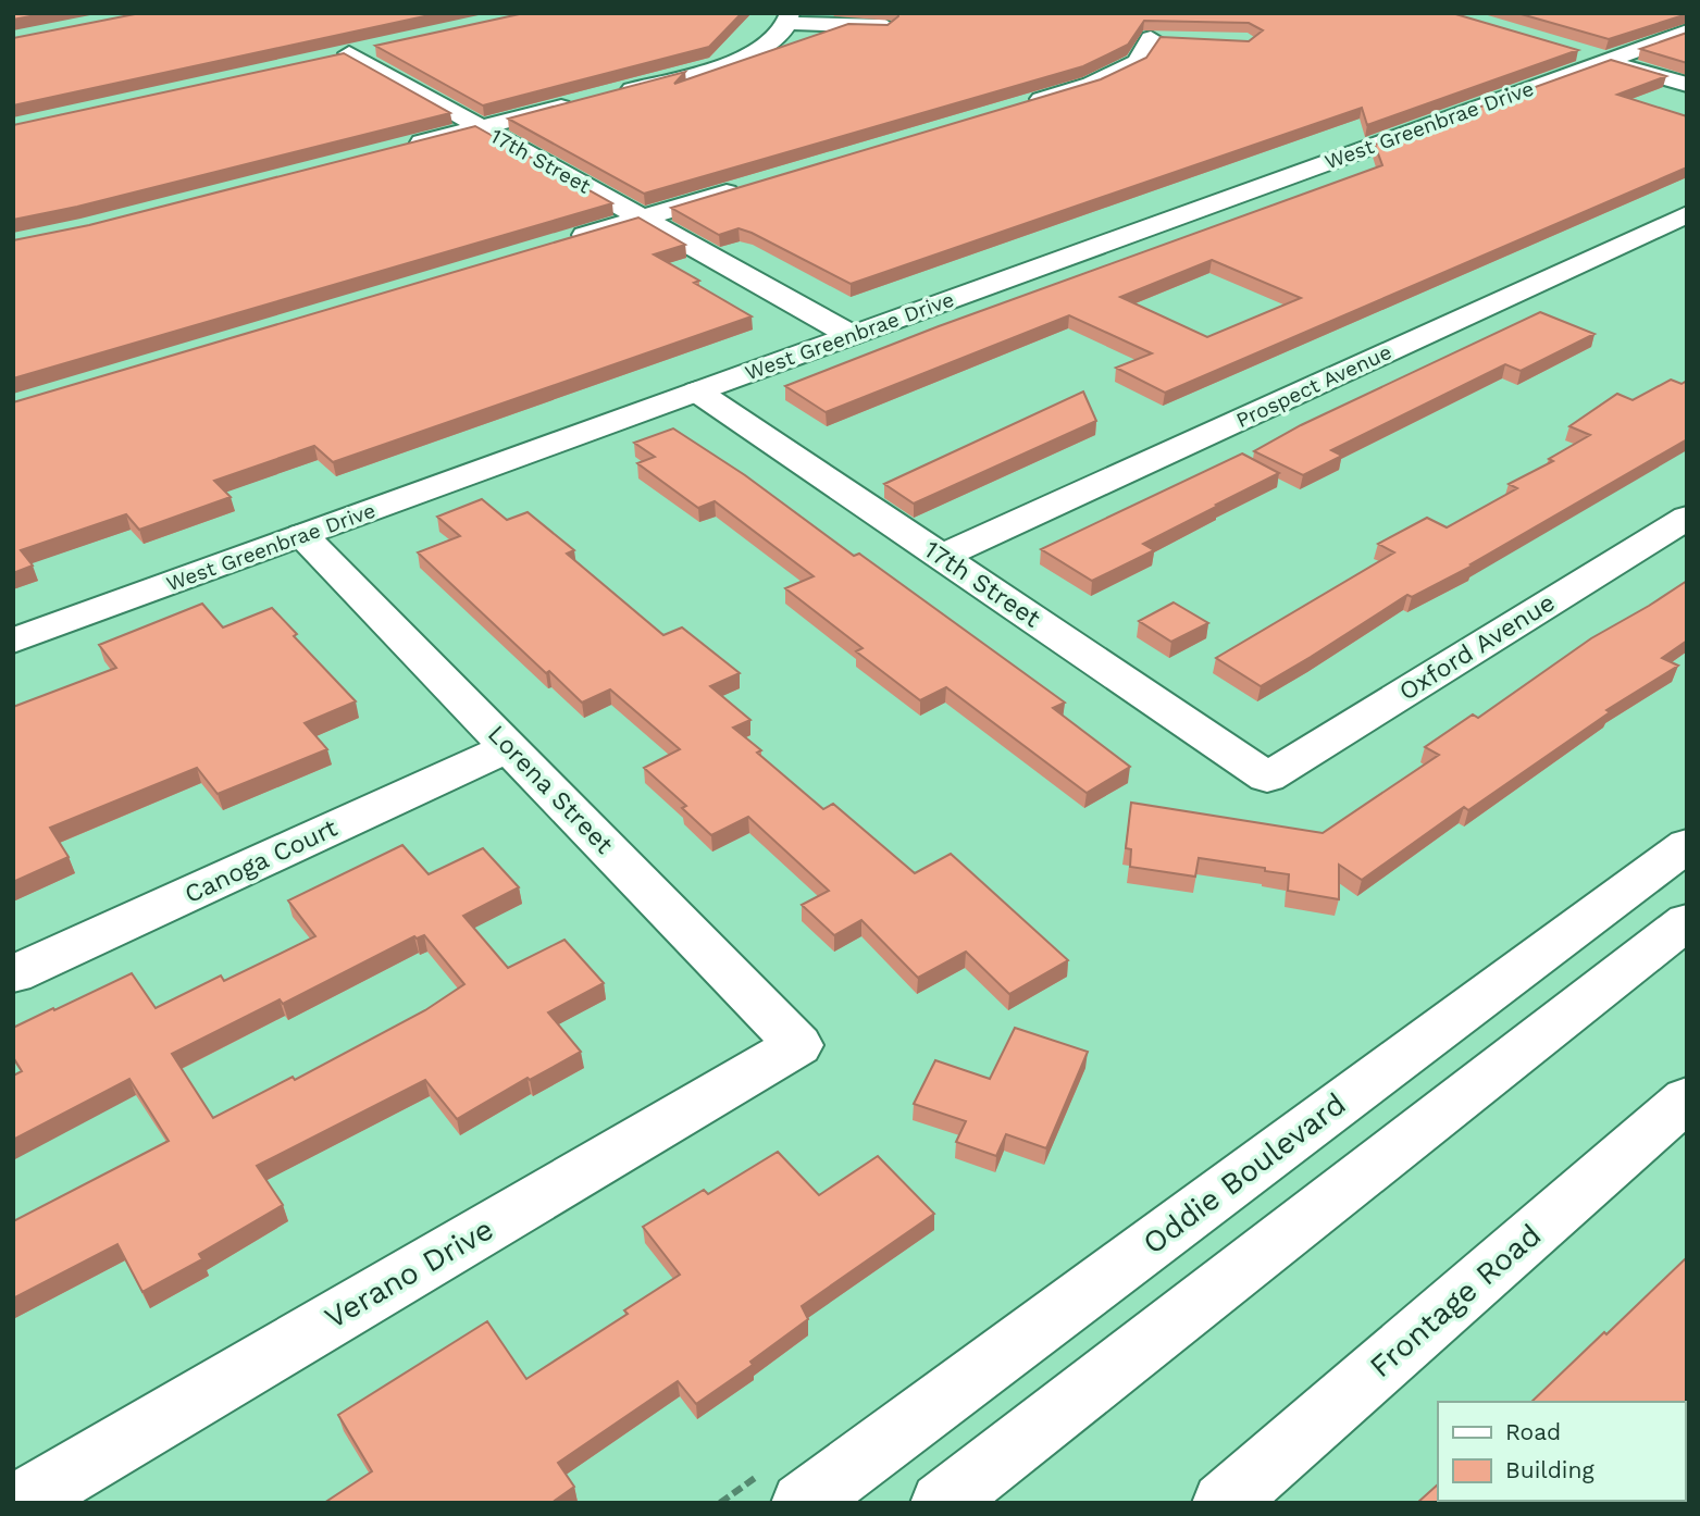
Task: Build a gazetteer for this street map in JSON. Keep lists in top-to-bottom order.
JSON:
{
  "streets": {
    "street": [
      "West Greenbrae Drive",
      "17th Street",
      "Prospect Avenue",
      "Oxford Avenue",
      "Lorena Street",
      "Canoga Court",
      "Oddie Boulevard",
      "Verano Drive",
      "Frontage Road"
    ]
  },
  "crossings": [
    ["West Greenbrae Drive", "17th Street"],
    ["West Greenbrae Drive", "Lorena Street"],
    ["17th Street", "Prospect Avenue"],
    ["17th Street", "Oxford Avenue"],
    ["Lorena Street", "Canoga Court"],
    ["Lorena Street", "Verano Drive"]
  ],
  "legend": ["Road", "Building"]
}
